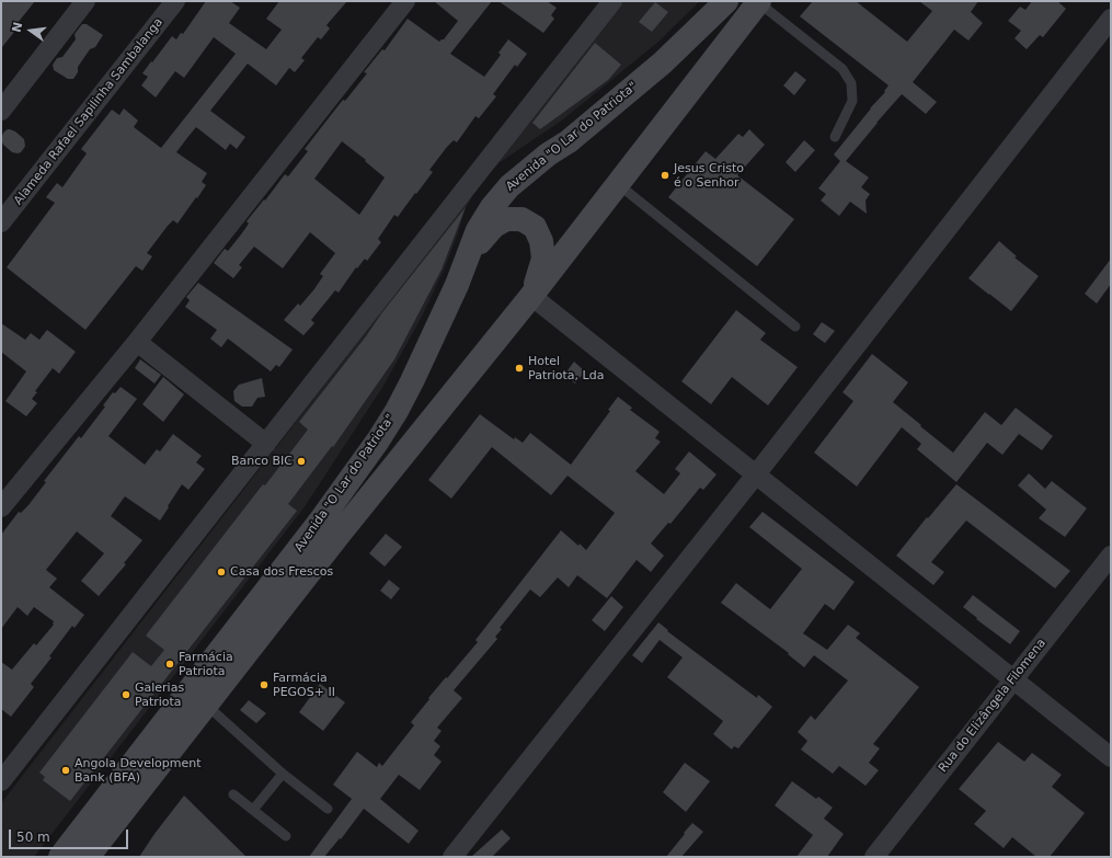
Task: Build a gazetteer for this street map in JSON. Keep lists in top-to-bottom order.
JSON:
{
  "streets": {
    "main road": ["Avenida \"O Lar do Patriota\""],
    "street": ["Alameda Rafael Sapilinha Sambalanga", "Rua do Elizângela Filomena"]
  },
  "places": [
    "Jesus Cristo é o Senhor",
    "Hotel Patriota, Lda",
    "Banco BIC",
    "Casa dos Frescos",
    "Farmácia Patriota",
    "Farmácia PEGOS+ II",
    "Galerias Patriota",
    "Angola Development Bank (BFA)"
  ],
  "scale_bar": "50 m",
  "north": "left"
}
